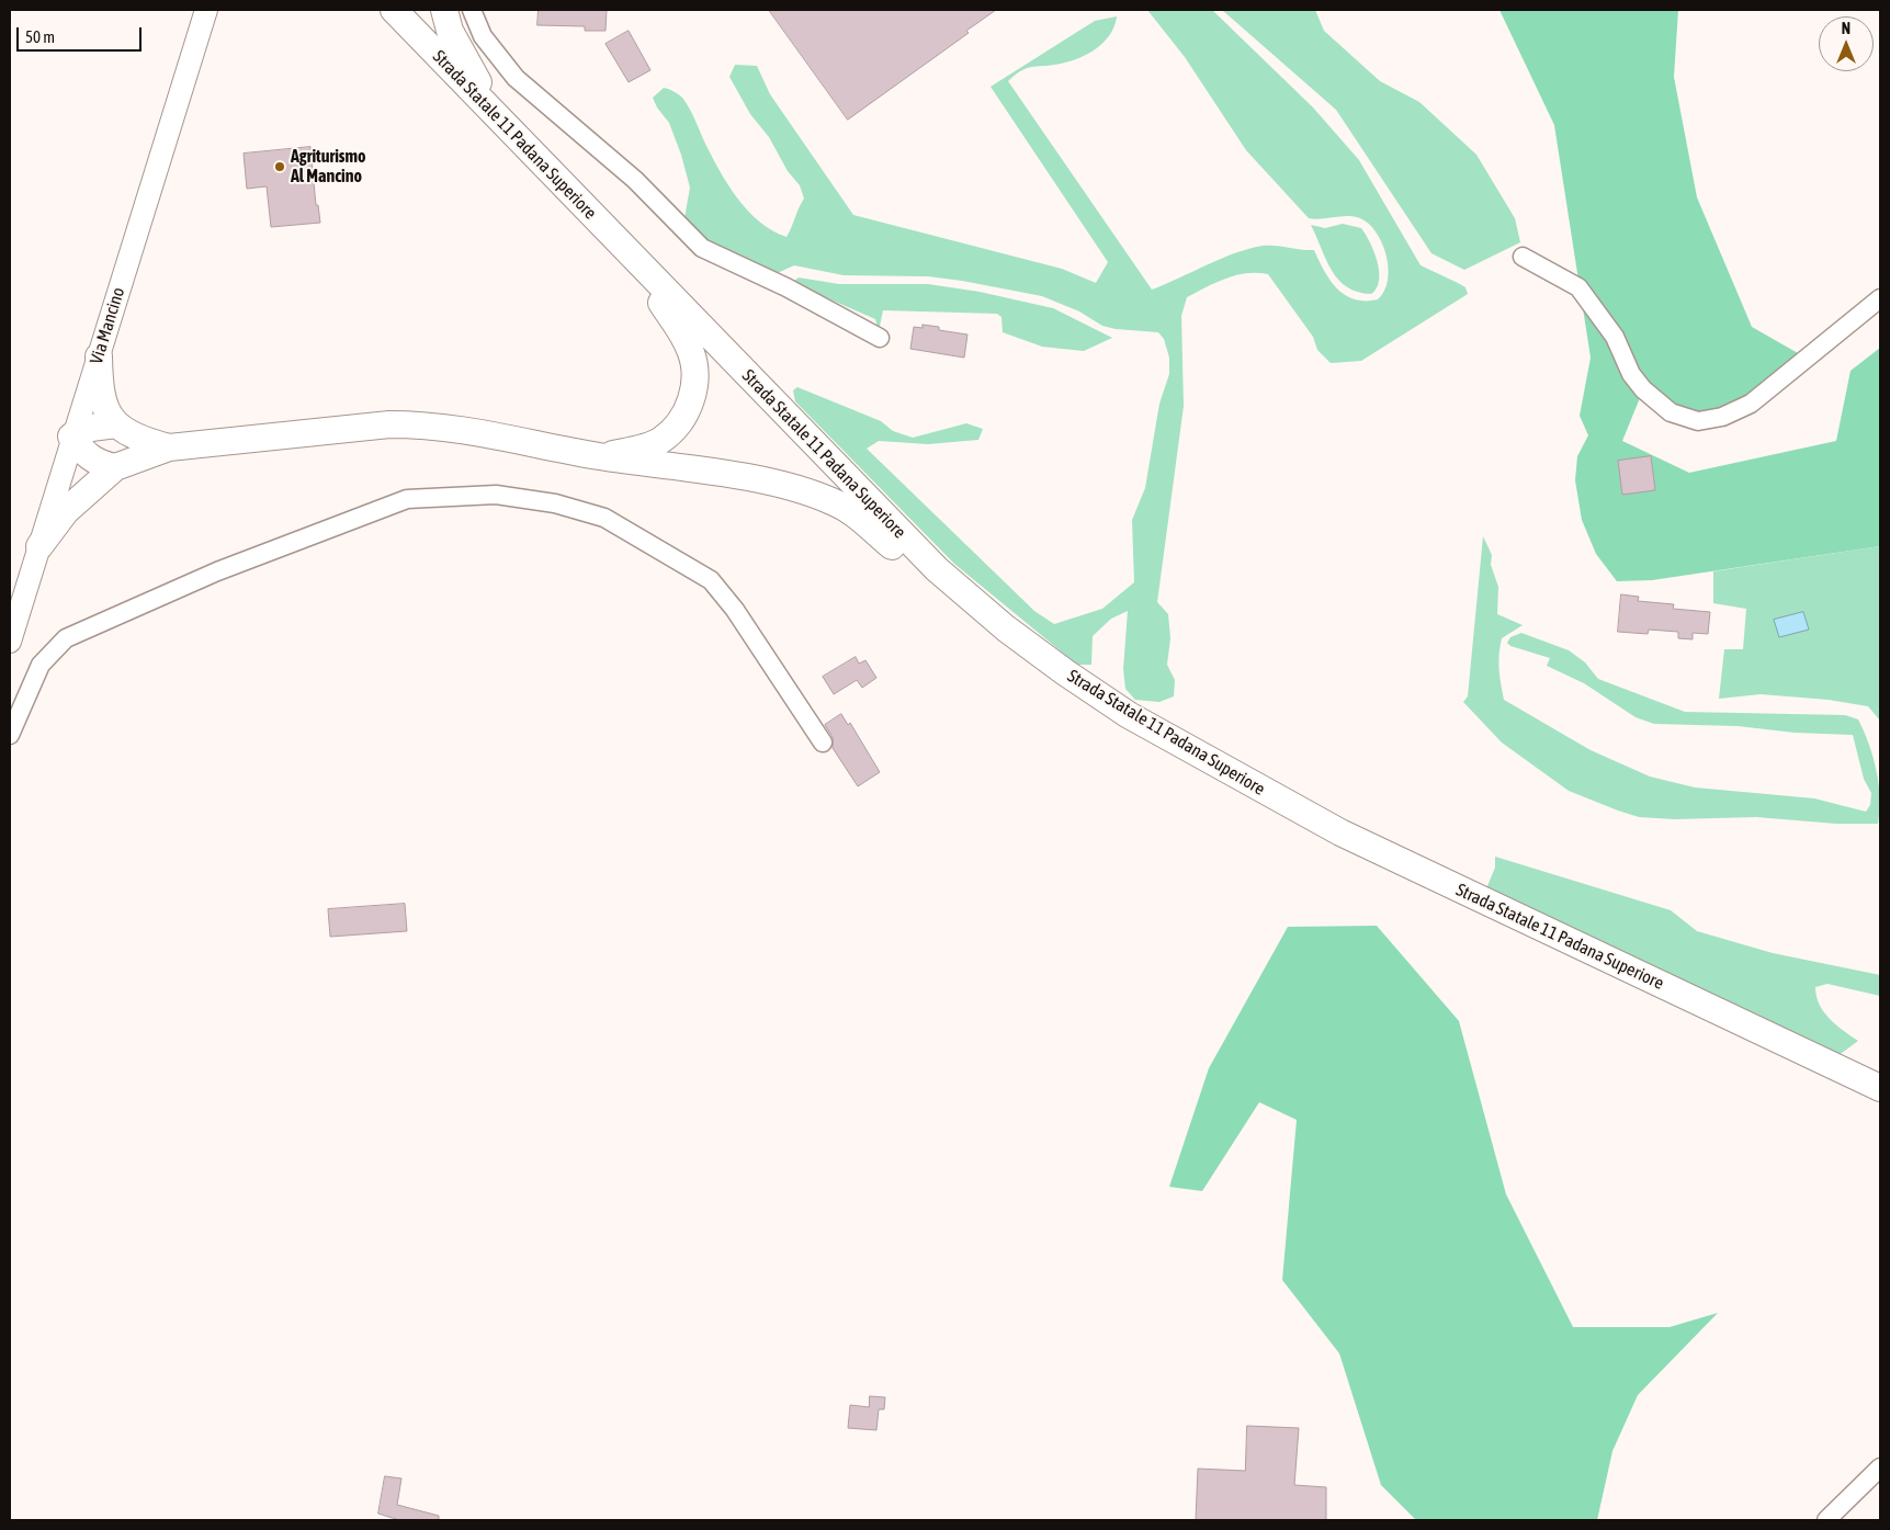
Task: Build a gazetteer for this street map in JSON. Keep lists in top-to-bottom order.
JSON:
{
  "streets": {
    "highway": ["Strada Statale 11 Padana Superiore"],
    "main road": ["Via Mancino"]
  },
  "places": ["Agriturismo Al Mancino"],
  "scale_bar": "50 m",
  "north": "top"
}
